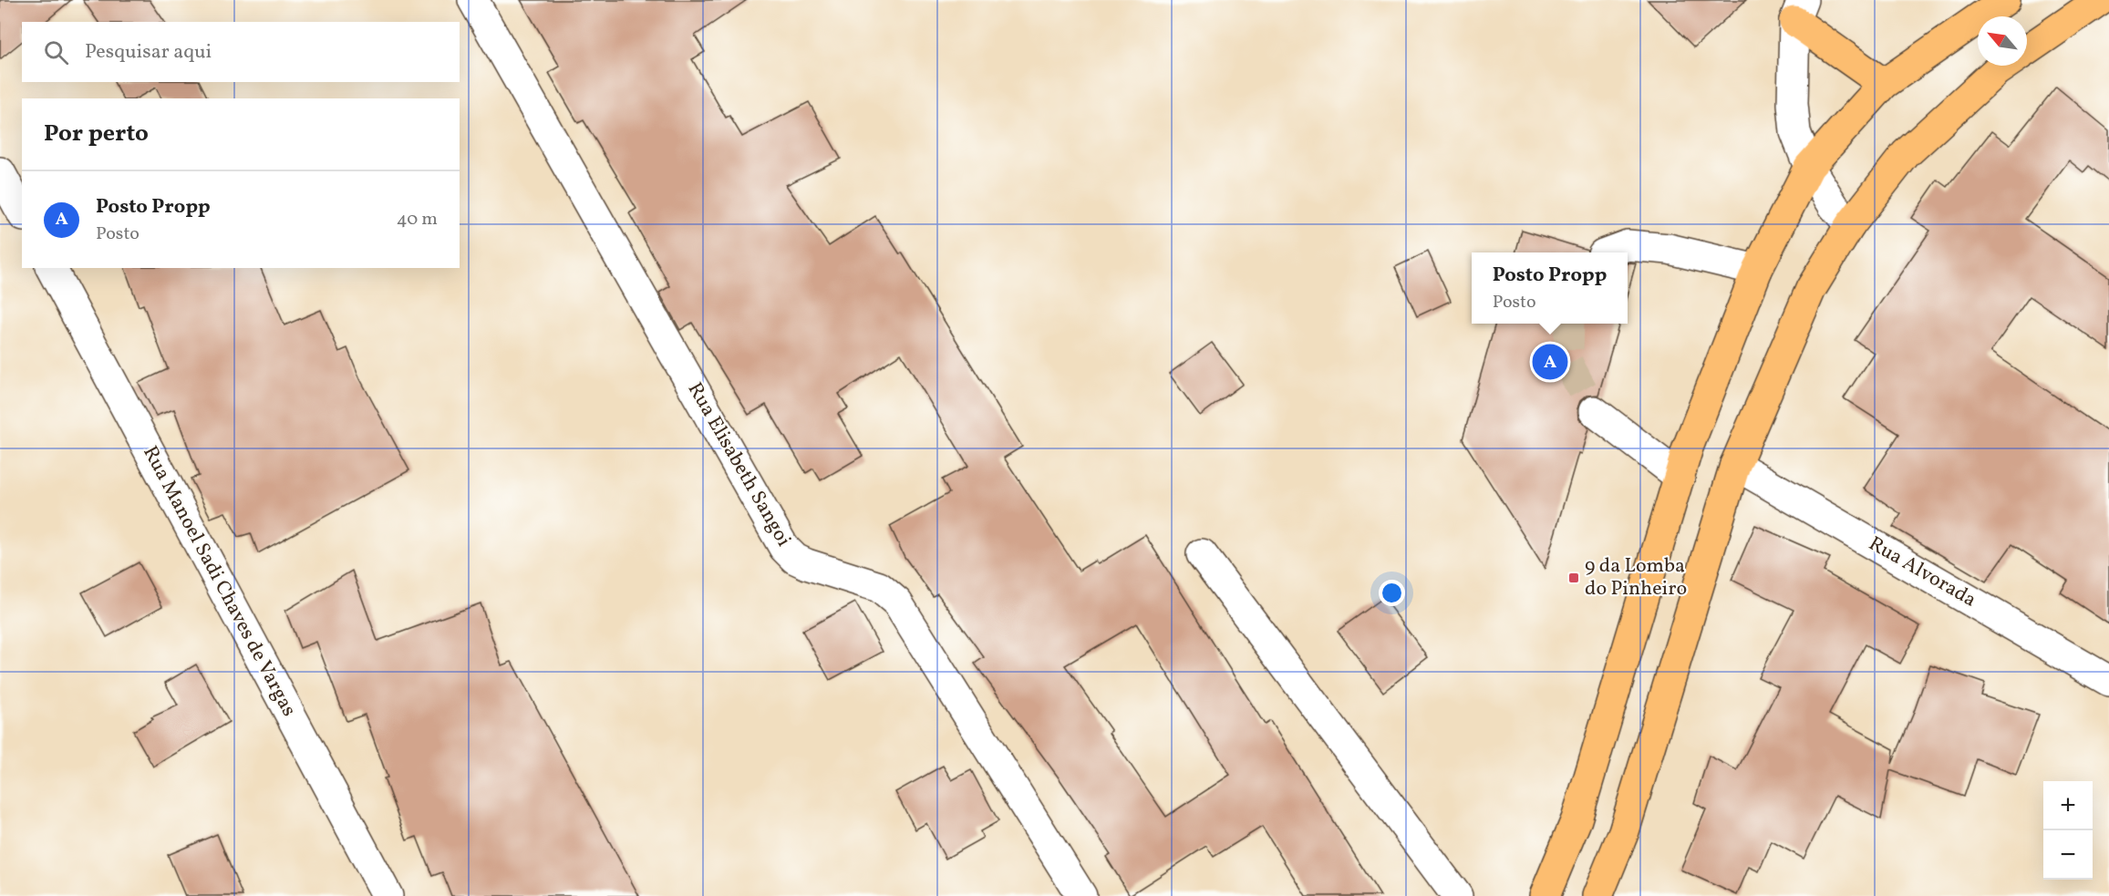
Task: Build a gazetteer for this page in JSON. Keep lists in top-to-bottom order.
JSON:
{
  "streets": {
    "street": ["Rua Elisabeth Sangoi", "Rua Alvorada", "Rua Manoel Sadi Chaves de Vargas"]
  },
  "places": {
    "transit": ["9 da Lomba do Pinheiro"]
  },
  "north": "top left",
  "page": {
    "search": "Pesquisar aqui",
    "heading": "Por perto",
    "list": [
      {
        "mark": "A",
        "name": "Posto Propp",
        "note": "Posto",
        "value": "40 m"
      }
    ],
    "popup": ["Posto Propp", "Posto"],
    "pins": "A",
    "map_buttons": ["+", "−"]
  }
}
